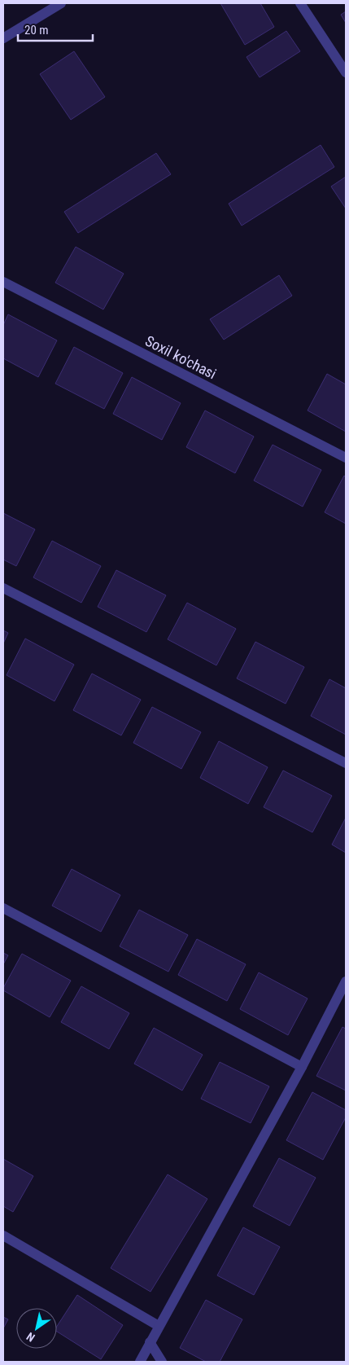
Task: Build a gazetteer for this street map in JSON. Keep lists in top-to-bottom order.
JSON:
{
  "streets": {
    "street": ["Soxil ko'chasi"]
  },
  "scale_bar": "20 m",
  "north": "bottom left"
}
